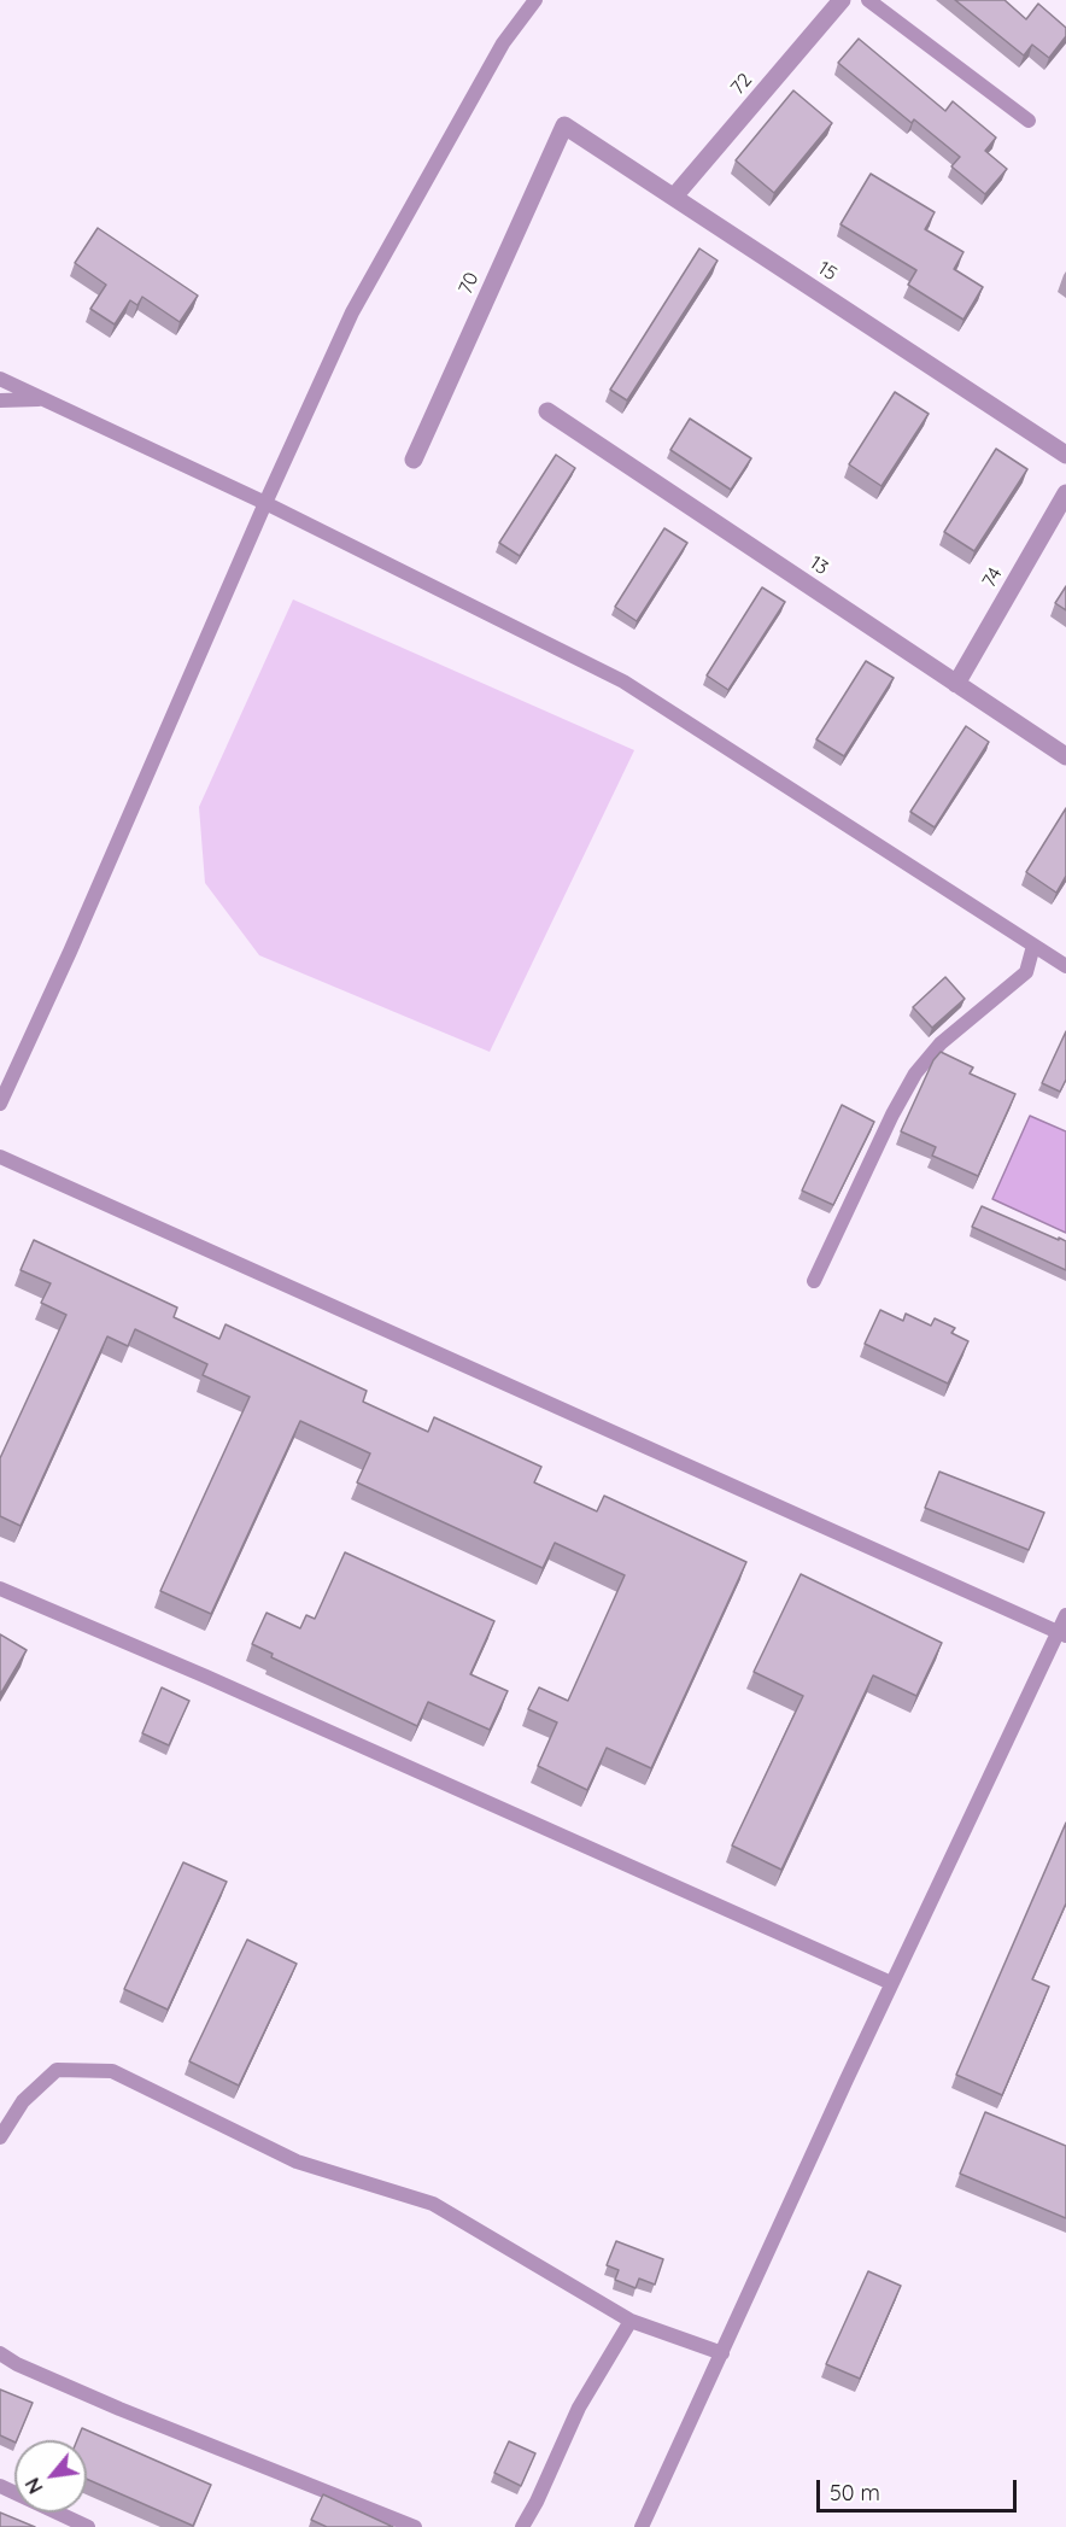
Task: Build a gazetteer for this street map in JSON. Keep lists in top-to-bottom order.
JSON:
{
  "streets": {
    "street": [
      "72",
      "15",
      "70",
      "13",
      "74"
    ]
  },
  "crossings": [
    ["72", "15"],
    ["15", "70"],
    ["13", "74"]
  ],
  "scale_bar": "50 m",
  "north": "bottom left"
}
